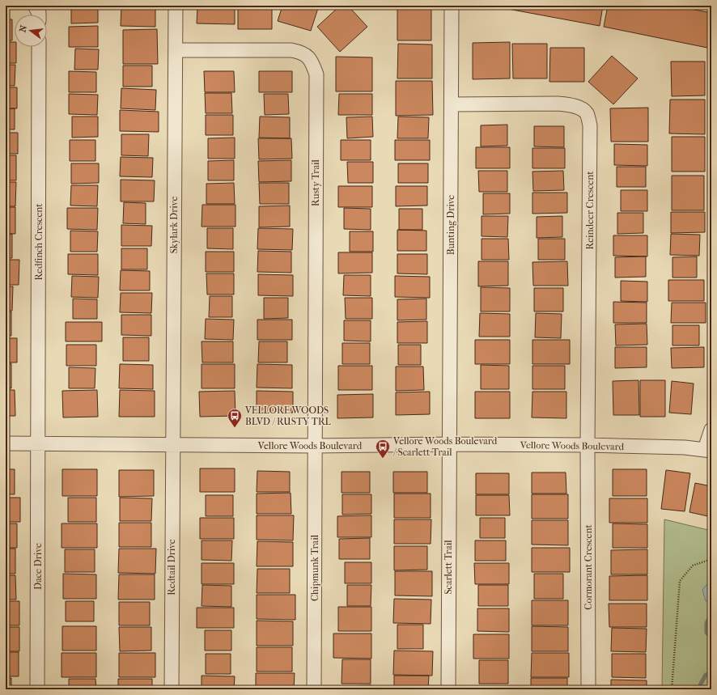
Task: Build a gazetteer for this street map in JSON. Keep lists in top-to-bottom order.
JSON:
{
  "streets": {
    "street": [
      "Rusty Trail",
      "Reindeer Crescent",
      "Skylark Drive",
      "Bunting Drive",
      "Redfinch Crescent",
      "Vellore Woods Boulevard",
      "Dace Drive",
      "Redtail Drive",
      "Scarlett Trail",
      "Cormorant Crescent",
      "Chipmunk Trail"
    ]
  },
  "crossings": [
    ["Rusty Trail", "Skylark Drive"],
    ["Rusty Trail", "Vellore Woods Boulevard"],
    ["Rusty Trail", "Chipmunk Trail"],
    ["Reindeer Crescent", "Bunting Drive"],
    ["Reindeer Crescent", "Vellore Woods Boulevard"],
    ["Reindeer Crescent", "Cormorant Crescent"],
    ["Skylark Drive", "Vellore Woods Boulevard"],
    ["Skylark Drive", "Redtail Drive"],
    ["Bunting Drive", "Vellore Woods Boulevard"],
    ["Bunting Drive", "Scarlett Trail"],
    ["Redfinch Crescent", "Vellore Woods Boulevard"],
    ["Redfinch Crescent", "Dace Drive"],
    ["Vellore Woods Boulevard", "Dace Drive"],
    ["Vellore Woods Boulevard", "Redtail Drive"],
    ["Vellore Woods Boulevard", "Scarlett Trail"],
    ["Vellore Woods Boulevard", "Cormorant Crescent"],
    ["Vellore Woods Boulevard", "Chipmunk Trail"]
  ],
  "places": {
    "bus stop": ["VELLORE WOODS BLVD / RUSTY TRL", "Vellore Woods Boulevard / Scarlett Trail"]
  },
  "north": "left"
}
